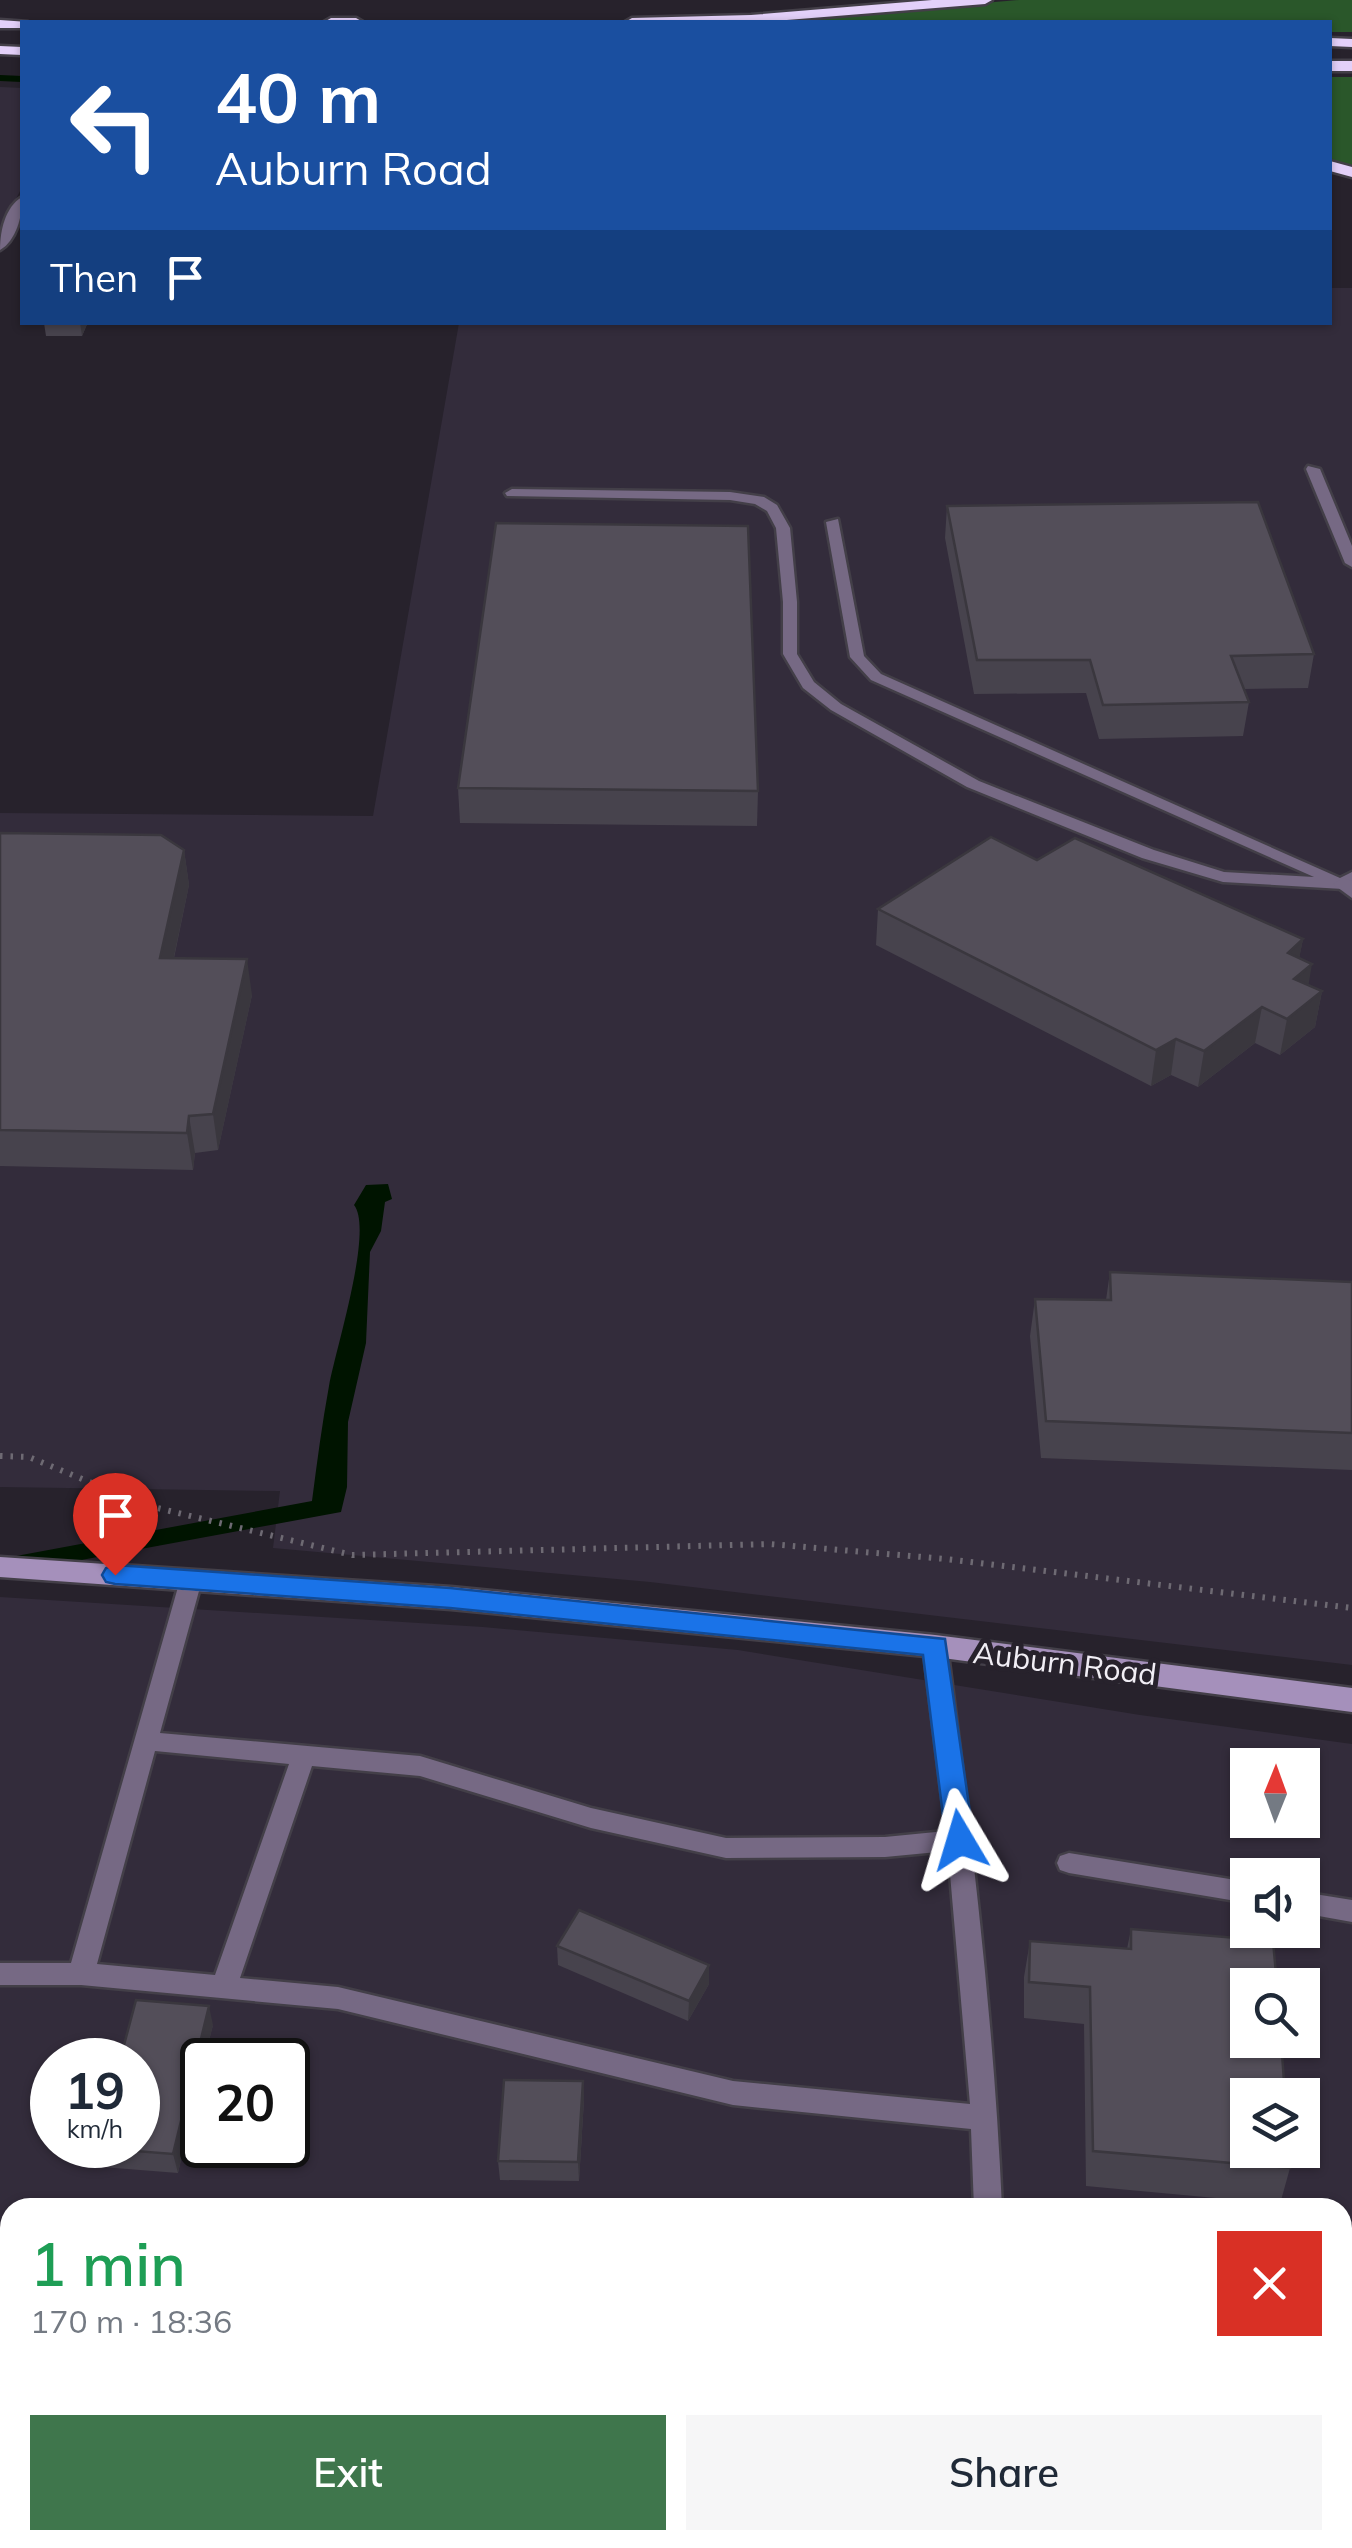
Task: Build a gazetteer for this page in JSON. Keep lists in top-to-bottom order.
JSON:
{
  "streets": {
    "main road": ["Auburn Road"]
  },
  "north": "top",
  "page": {
    "turn": ["40 m", "Auburn Road"],
    "then": "Then",
    "speed": "19 km/h",
    "limit": "20",
    "heading": ["1 min", "170 m · 18:36"],
    "buttons": ["Exit", "Share"]
  }
}
